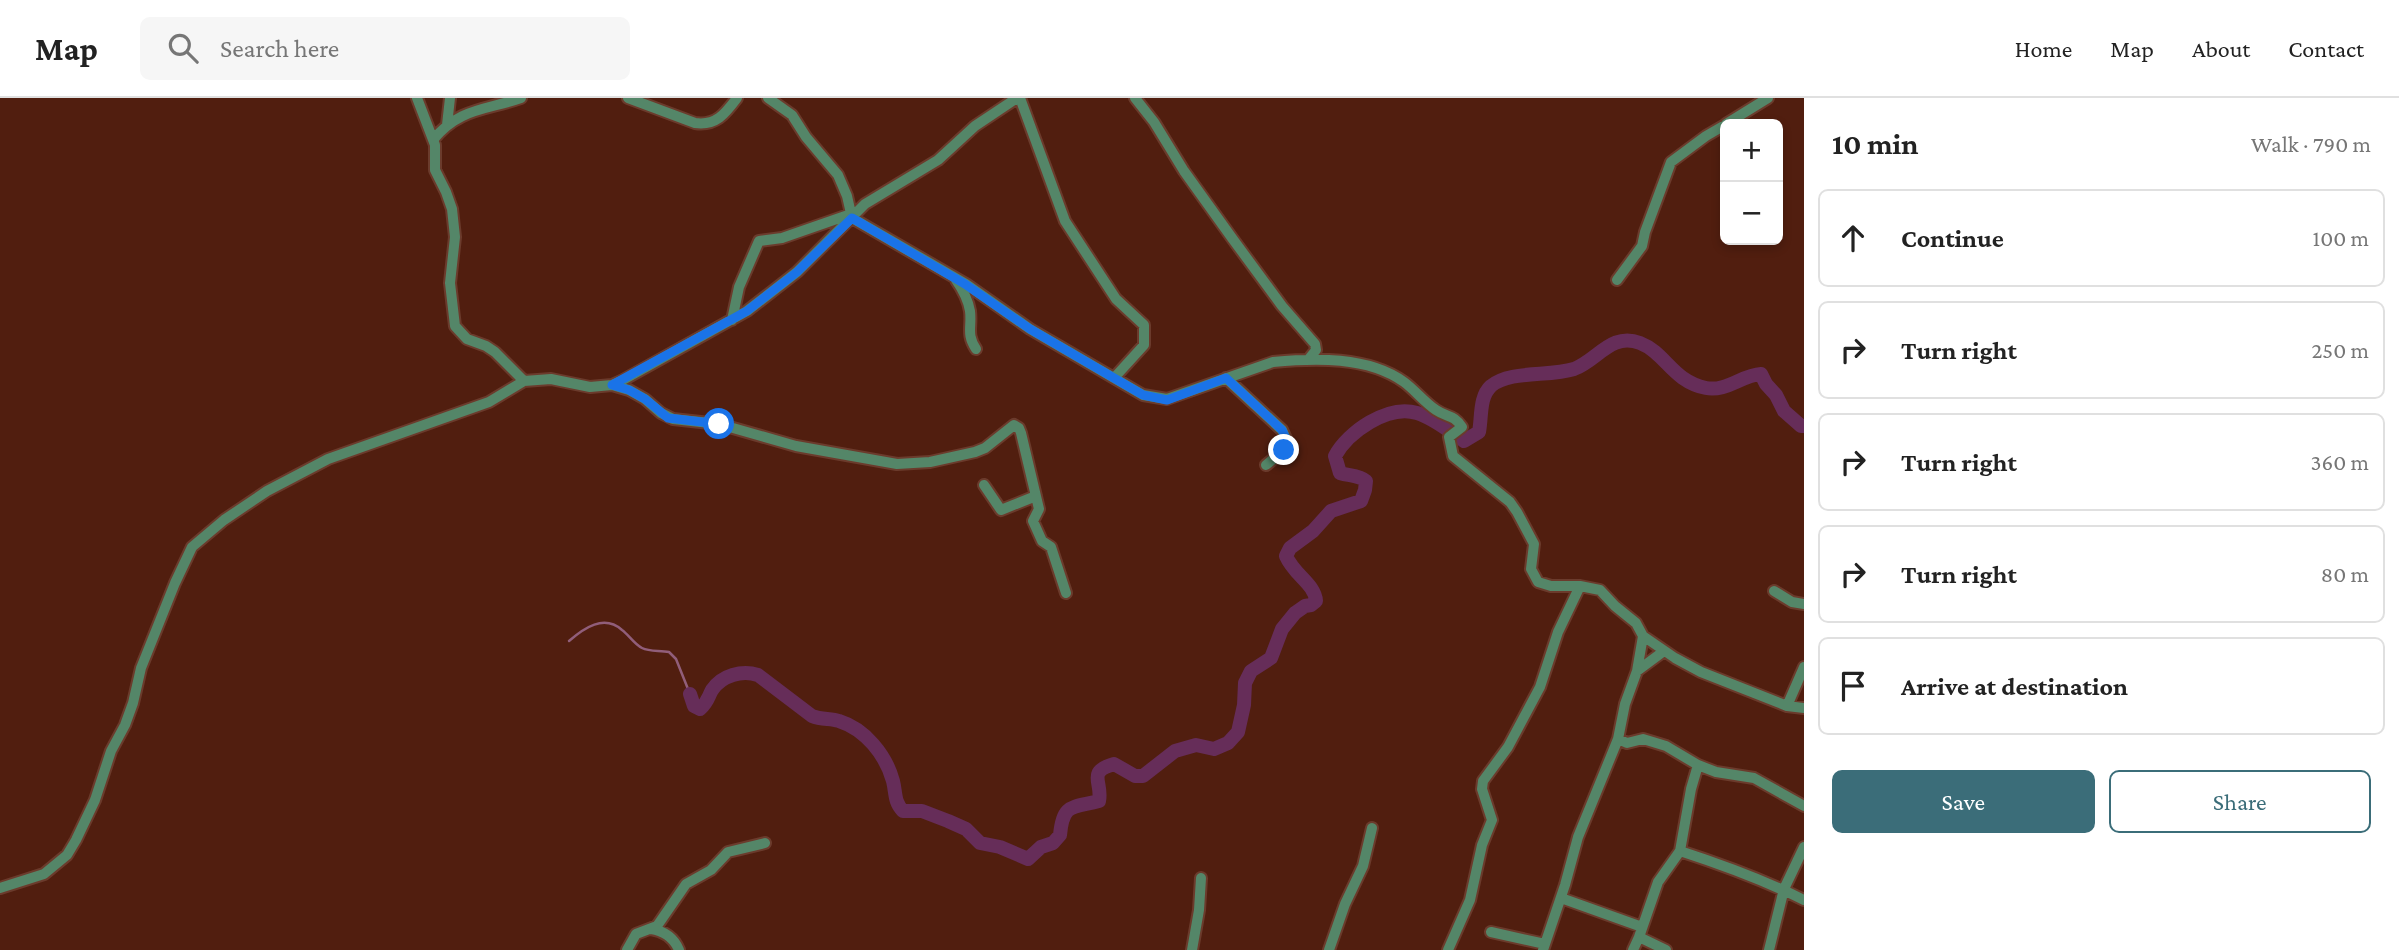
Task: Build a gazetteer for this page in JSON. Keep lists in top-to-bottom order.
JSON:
{
  "page": {
    "header": "Map",
    "search": "Search here",
    "nav": [
      "Home",
      "Map",
      "About",
      "Contact"
    ],
    "heading": ["10 min", "Walk · 790 m"],
    "map_buttons": ["+", "−"],
    "list": [
      ["Continue", "100 m"],
      ["Turn right", "250 m"],
      ["Turn right", "360 m"],
      ["Turn right", "80 m"],
      "Arrive at destination"
    ],
    "buttons": ["Save", "Share"]
  }
}
